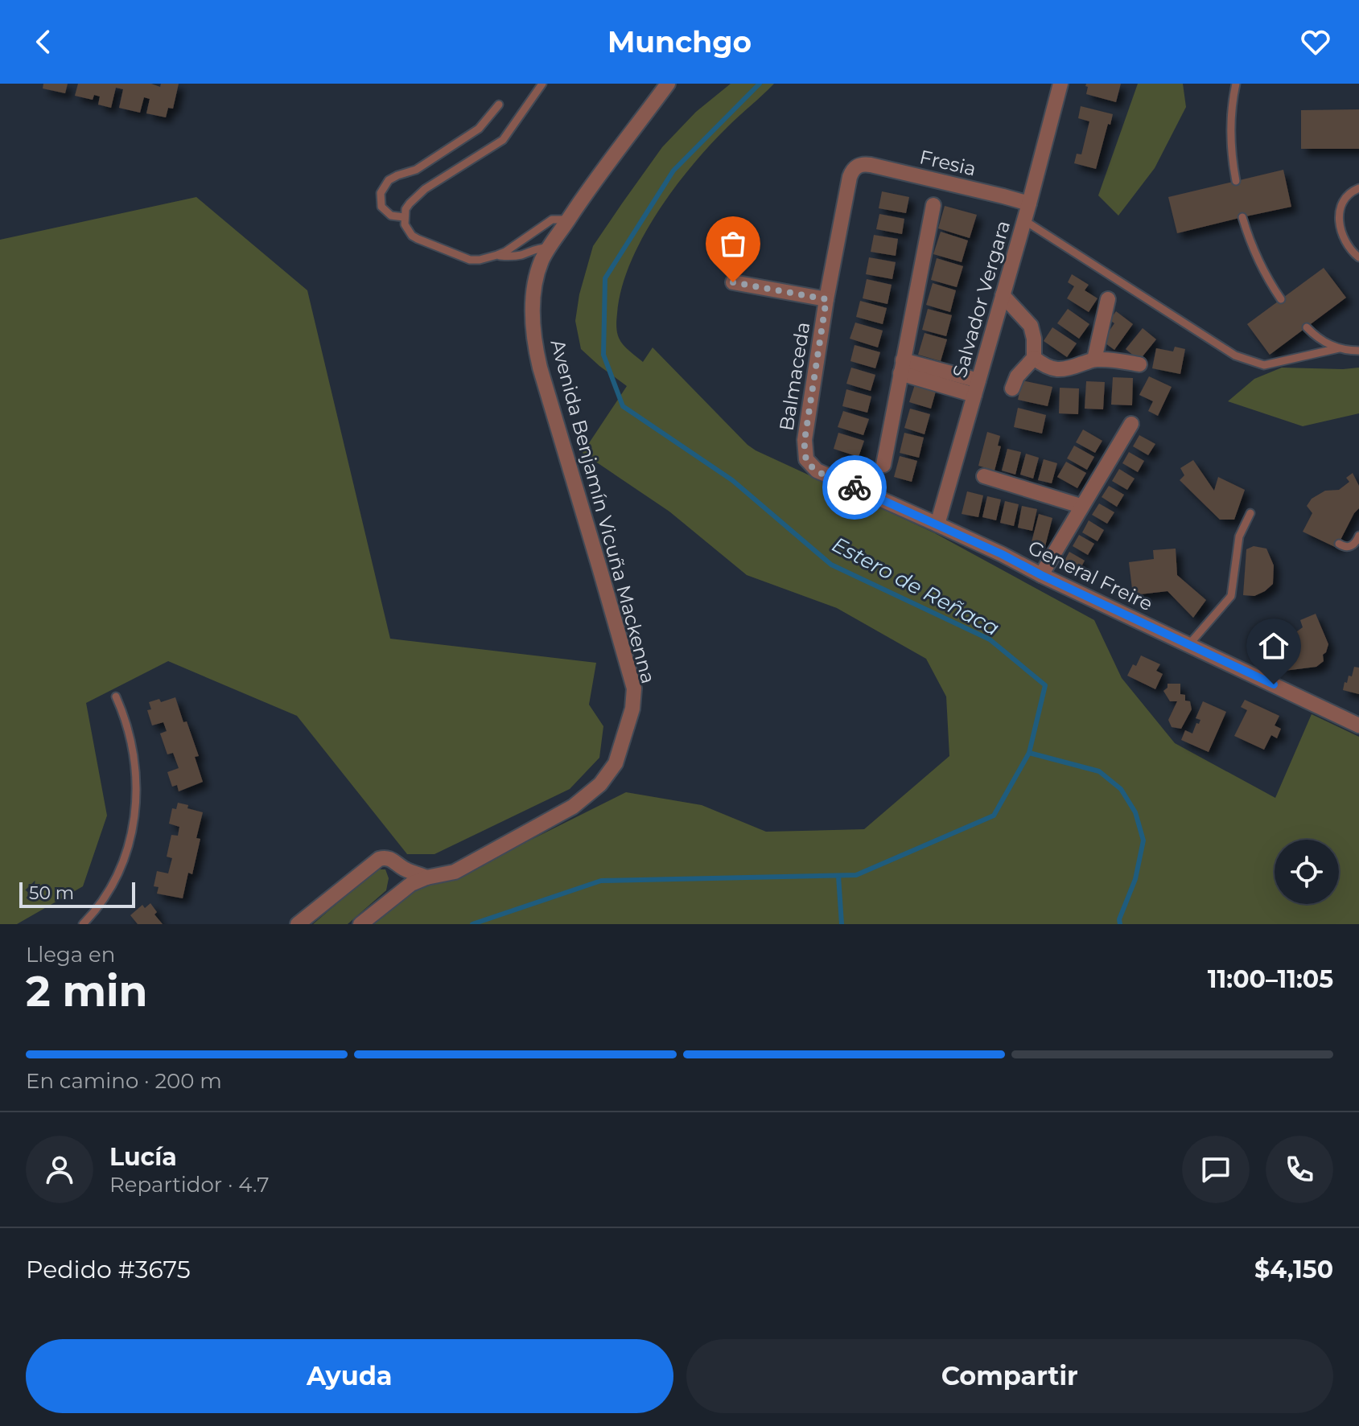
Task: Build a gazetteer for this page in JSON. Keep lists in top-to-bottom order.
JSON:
{
  "streets": {
    "street": [
      "Fresia",
      "Salvador Vergara",
      "Balmaceda",
      "Avenida Benjamín Vicuña Mackenna",
      "General Freire"
    ]
  },
  "crossings": [
    ["Fresia", "Salvador Vergara"],
    ["Fresia", "Balmaceda"],
    ["Salvador Vergara", "General Freire"],
    ["Balmaceda", "General Freire"]
  ],
  "water": ["Estero de Reñaca"],
  "scale_bar": "50 m",
  "page": {
    "header": "Munchgo",
    "scale": "50 m",
    "heading": ["2 min", "Llega en", "11:00–11:05"],
    "panel": [
      "Lucía",
      "Repartidor · 4.7",
      "Pedido #3675",
      "$4,150"
    ],
    "bar": "En camino · 200 m",
    "buttons": ["Ayuda", "Compartir"]
  }
}
